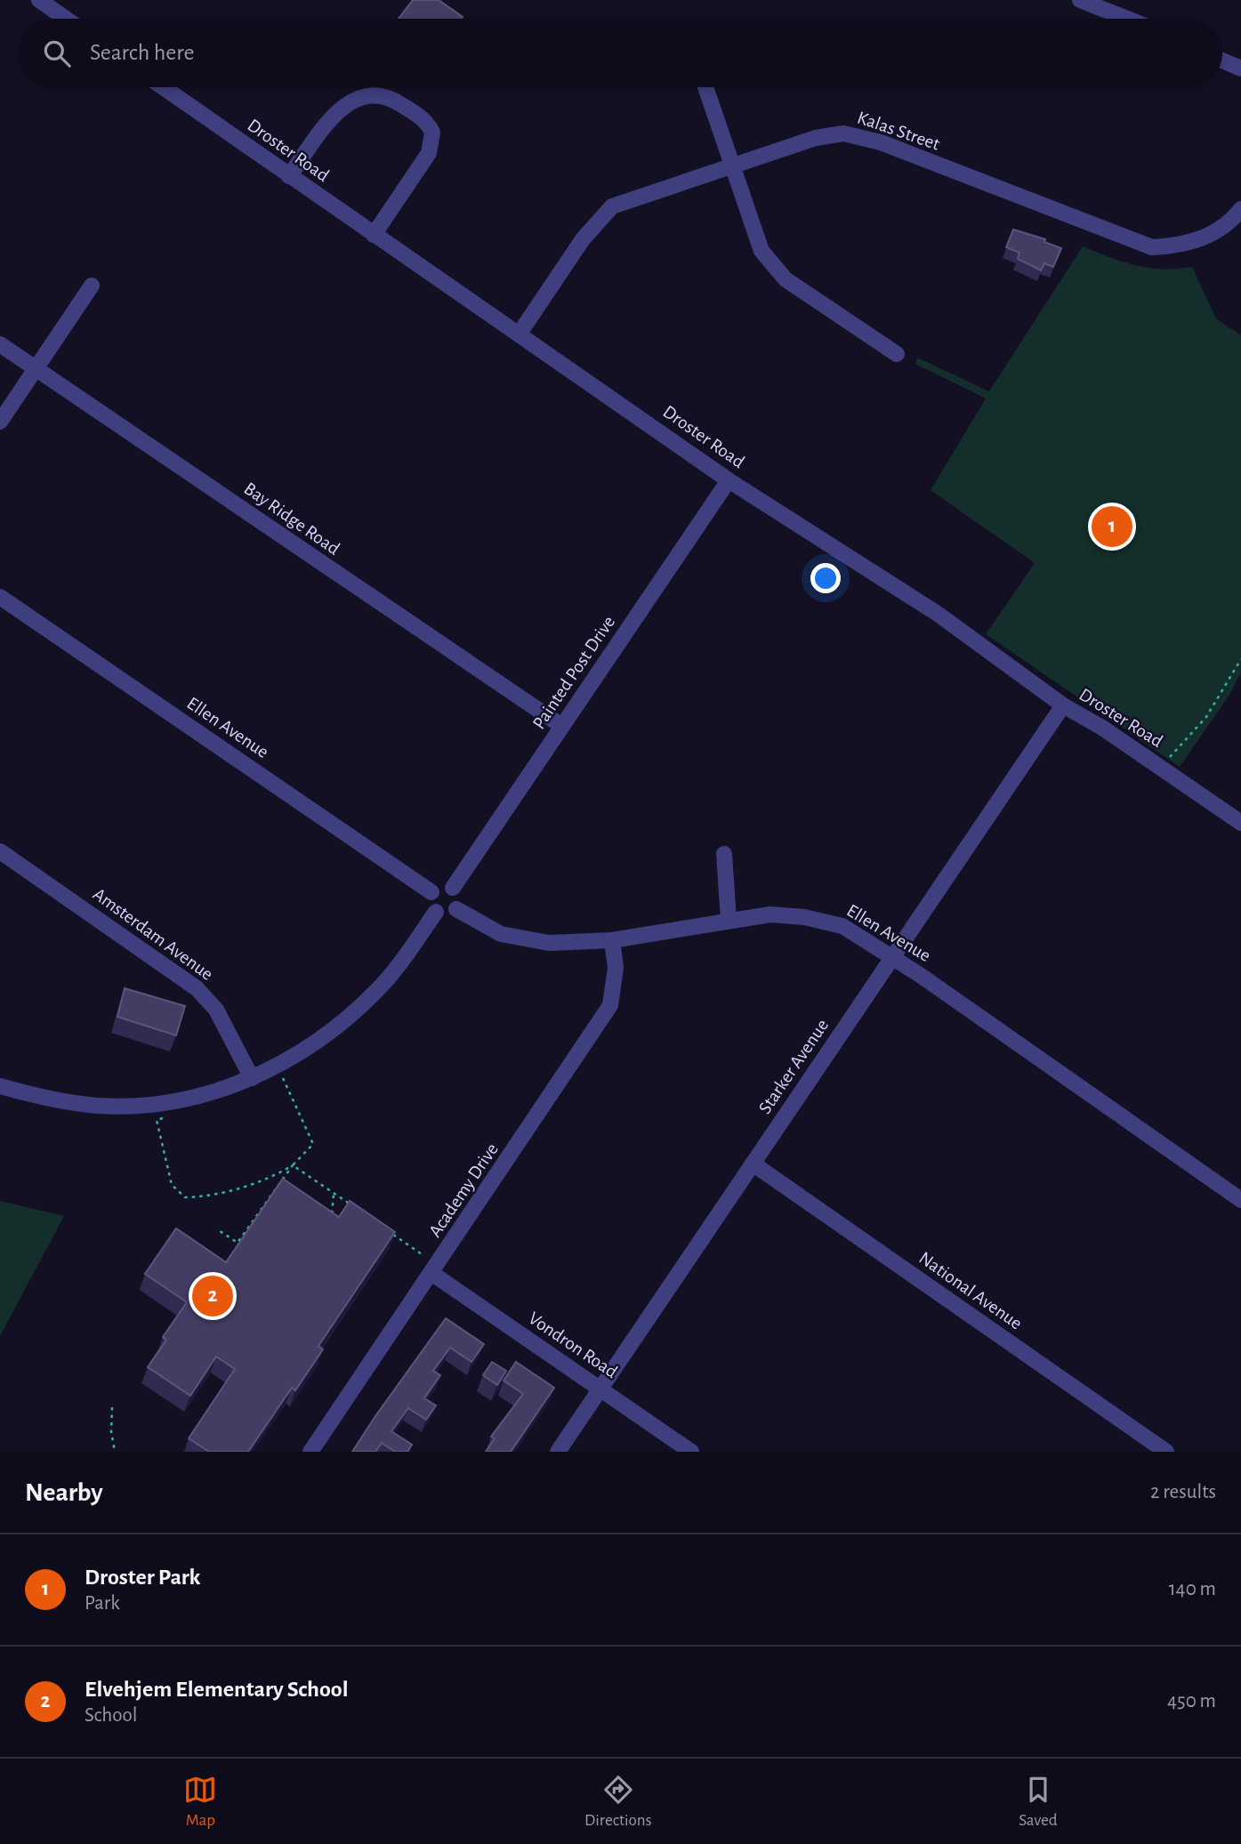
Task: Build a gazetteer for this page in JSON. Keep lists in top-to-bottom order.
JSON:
{
  "streets": {
    "street": [
      "Kalas Street",
      "Droster Road",
      "Bay Ridge Road",
      "Painted Post Drive",
      "Ellen Avenue",
      "Amsterdam Avenue",
      "Starker Avenue",
      "Academy Drive",
      "National Avenue",
      "Vondron Road"
    ]
  },
  "crossings": [
    ["Kalas Street", "Droster Road"],
    ["Droster Road", "Painted Post Drive"],
    ["Droster Road", "Starker Avenue"],
    ["Bay Ridge Road", "Painted Post Drive"],
    ["Painted Post Drive", "Ellen Avenue"],
    ["Ellen Avenue", "Starker Avenue"],
    ["Ellen Avenue", "Academy Drive"],
    ["Starker Avenue", "National Avenue"],
    ["Starker Avenue", "Vondron Road"],
    ["Academy Drive", "Vondron Road"]
  ],
  "page": {
    "search": "Search here",
    "pins": ["1", "2"],
    "heading": ["Nearby", "2 results"],
    "list": [
      {
        "mark": "1",
        "name": "Droster Park",
        "note": "Park",
        "value": "140 m"
      },
      {
        "mark": "2",
        "name": "Elvehjem Elementary School",
        "note": "School",
        "value": "450 m"
      }
    ],
    "nav": ["Map", "Directions", "Saved"]
  }
}
